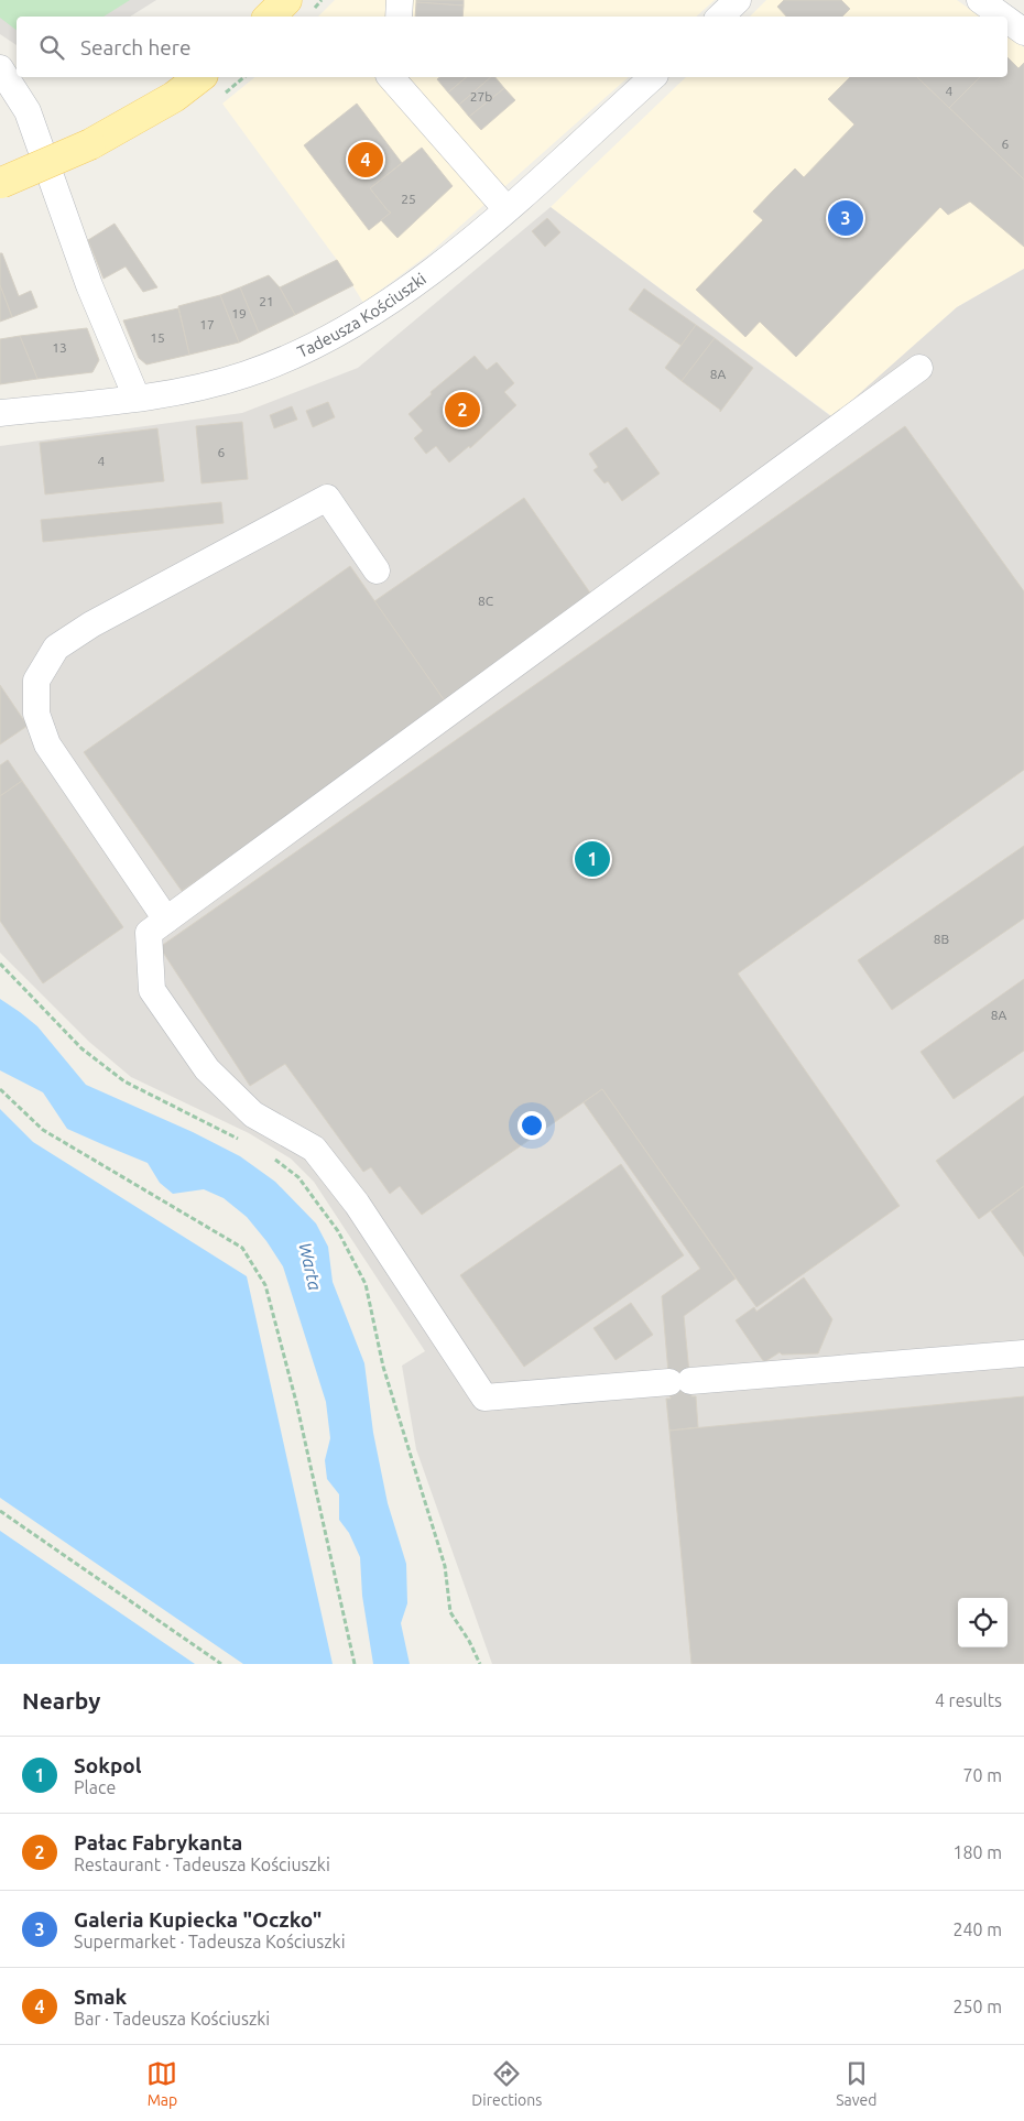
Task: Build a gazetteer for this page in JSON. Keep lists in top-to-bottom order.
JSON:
{
  "streets": {
    "street": ["Tadeusza Kościuszki"]
  },
  "water": ["Warta"],
  "house_numbers": [
    "4",
    "27b",
    "6",
    "25",
    "21",
    "19",
    "17",
    "15",
    "13",
    "8A",
    "6",
    "4",
    "8C",
    "8B",
    "8A"
  ],
  "page": {
    "search": "Search here",
    "pins": [
      "4",
      "3",
      "2",
      "1"
    ],
    "heading": ["Nearby", "4 results"],
    "list": [
      {
        "mark": "1",
        "name": "Sokpol",
        "note": "Place",
        "value": "70 m"
      },
      {
        "mark": "2",
        "name": "Pałac Fabrykanta",
        "note": "Restaurant · Tadeusza Kościuszki",
        "value": "180 m"
      },
      {
        "mark": "3",
        "name": "Galeria Kupiecka \"Oczko\"",
        "note": "Supermarket · Tadeusza Kościuszki",
        "value": "240 m"
      },
      {
        "mark": "4",
        "name": "Smak",
        "note": "Bar · Tadeusza Kościuszki",
        "value": "250 m"
      }
    ],
    "nav": ["Map", "Directions", "Saved"]
  }
}
